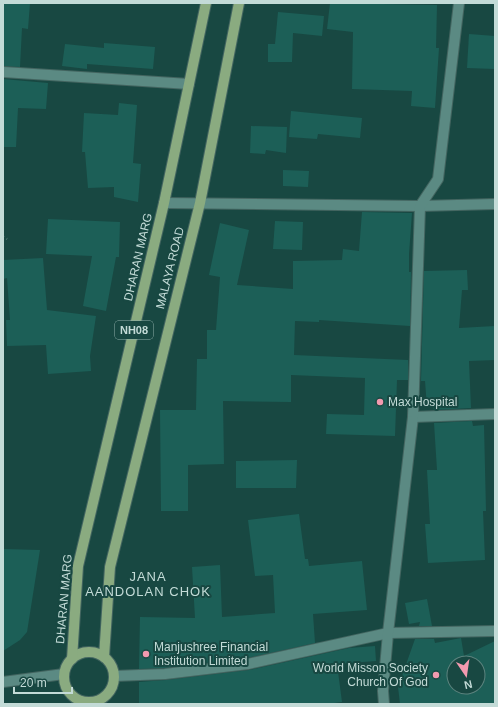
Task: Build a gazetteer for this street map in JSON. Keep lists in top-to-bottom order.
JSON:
{
  "streets": {
    "main road": ["DHARAN MARG", "MALAYA ROAD", "NH08"]
  },
  "crossings": [
    ["DHARAN MARG", "MALAYA ROAD"]
  ],
  "districts": ["JANA AANDOLAN CHOK"],
  "places": ["Max Hospital", "Manjushree Financial Institution Limited", "World Misson Society Church Of God"],
  "scale_bar": "20 m",
  "north": "bottom"
}
